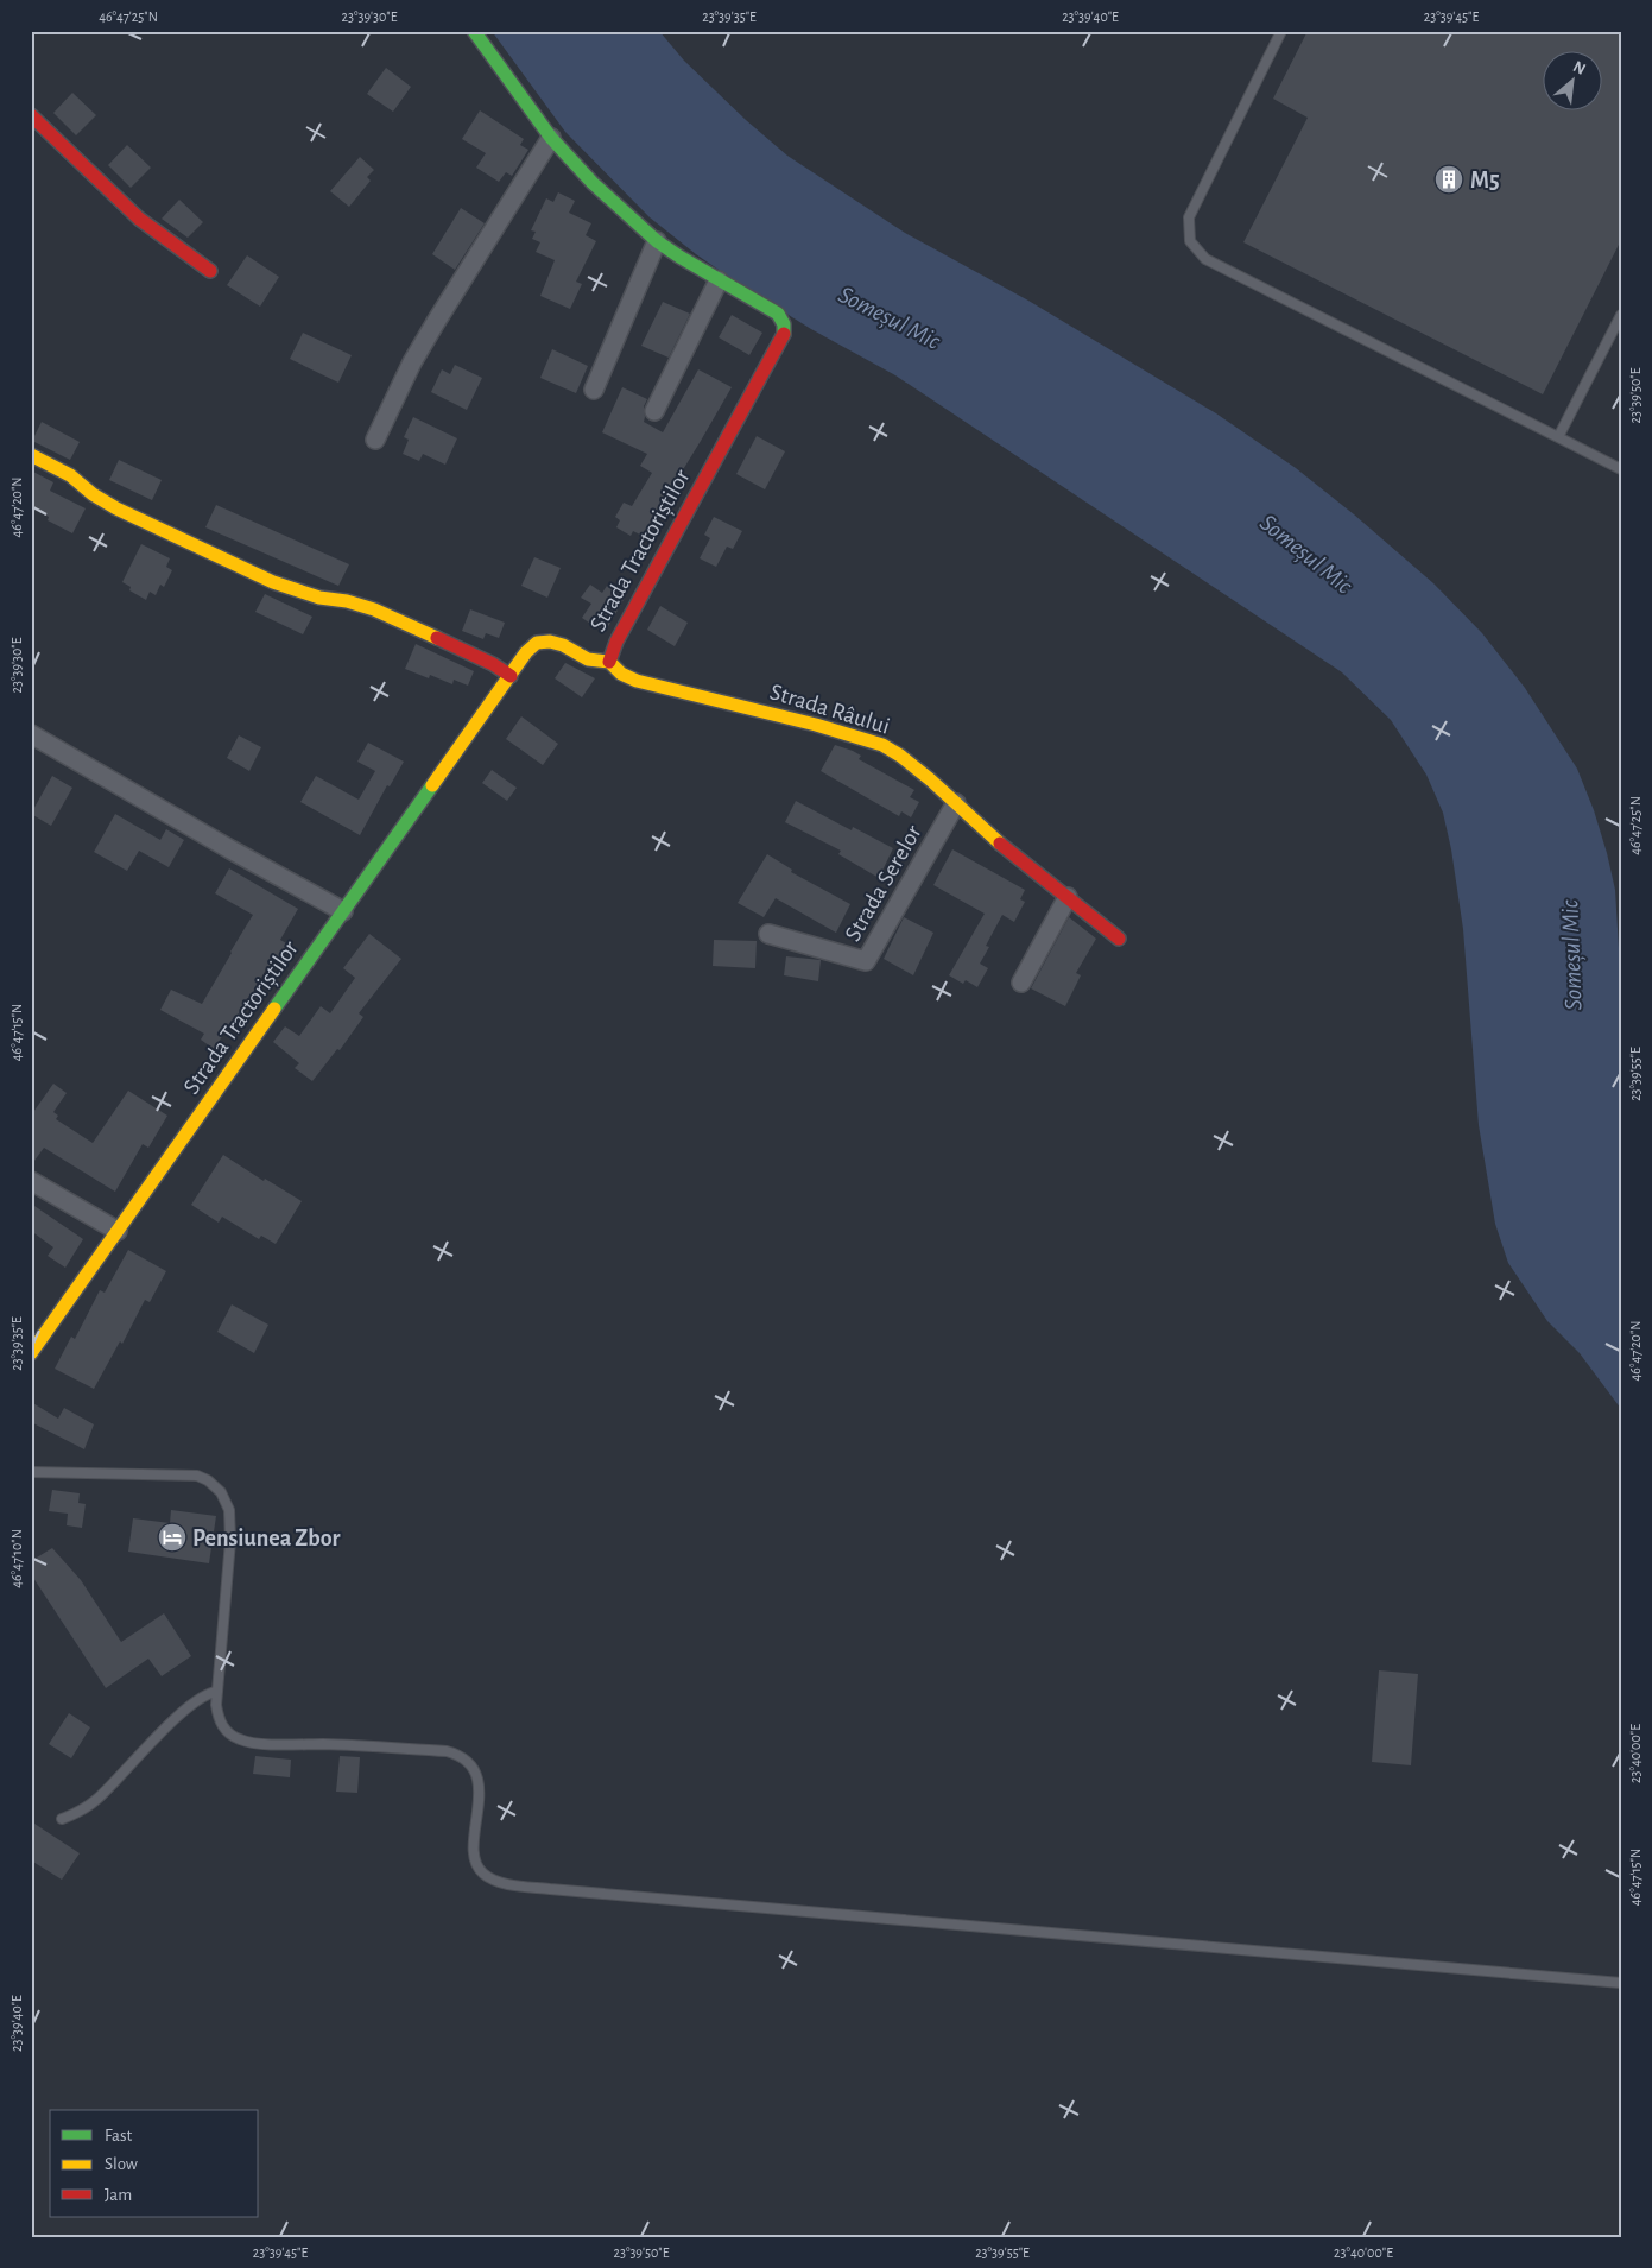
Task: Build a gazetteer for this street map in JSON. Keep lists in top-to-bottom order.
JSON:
{
  "streets": {
    "street": ["Strada Tractoriștilor", "Strada Râului", "Strada Serelor"]
  },
  "crossings": [
    ["Strada Tractoriștilor", "Strada Râului"],
    ["Strada Râului", "Strada Serelor"]
  ],
  "water": ["Someșul Mic"],
  "places": {
    "building": ["M5"],
    "hotel": ["Pensiunea Zbor"]
  },
  "legend": ["Fast", "Slow", "Jam"],
  "north": "top right",
  "coordinates": [
    "46°47'25\"N",
    "23°39'30\"E",
    "23°39'35\"E",
    "23°39'40\"E",
    "23°39'45\"E",
    "23°39'50\"E",
    "46°47'20\"N",
    "46°47'15\"N",
    "23°39'55\"E",
    "46°47'10\"N",
    "23°40'00\"E"
  ]
}
